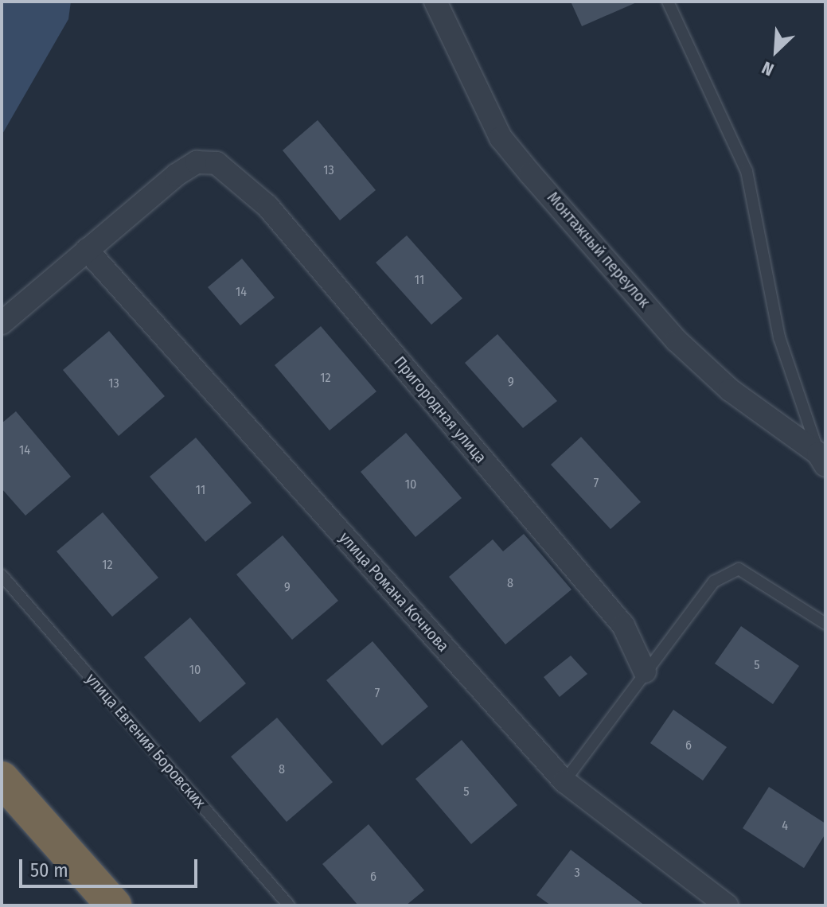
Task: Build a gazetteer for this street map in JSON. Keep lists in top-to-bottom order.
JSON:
{
  "streets": {
    "street": ["Монтажный переулок", "Пригородная улица", "улица Романа Кочнова"],
    "lane": ["улица Евгения Боровских"]
  },
  "crossings": [
    ["Пригородная улица", "улица Романа Кочнова"]
  ],
  "house_numbers": [
    "13",
    "11",
    "14",
    "12",
    "9",
    "13",
    "14",
    "7",
    "10",
    "11",
    "12",
    "8",
    "9",
    "5",
    "10",
    "7",
    "6",
    "8",
    "5",
    "4",
    "3",
    "6"
  ],
  "scale_bar": "50 m",
  "north": "bottom left"
}
